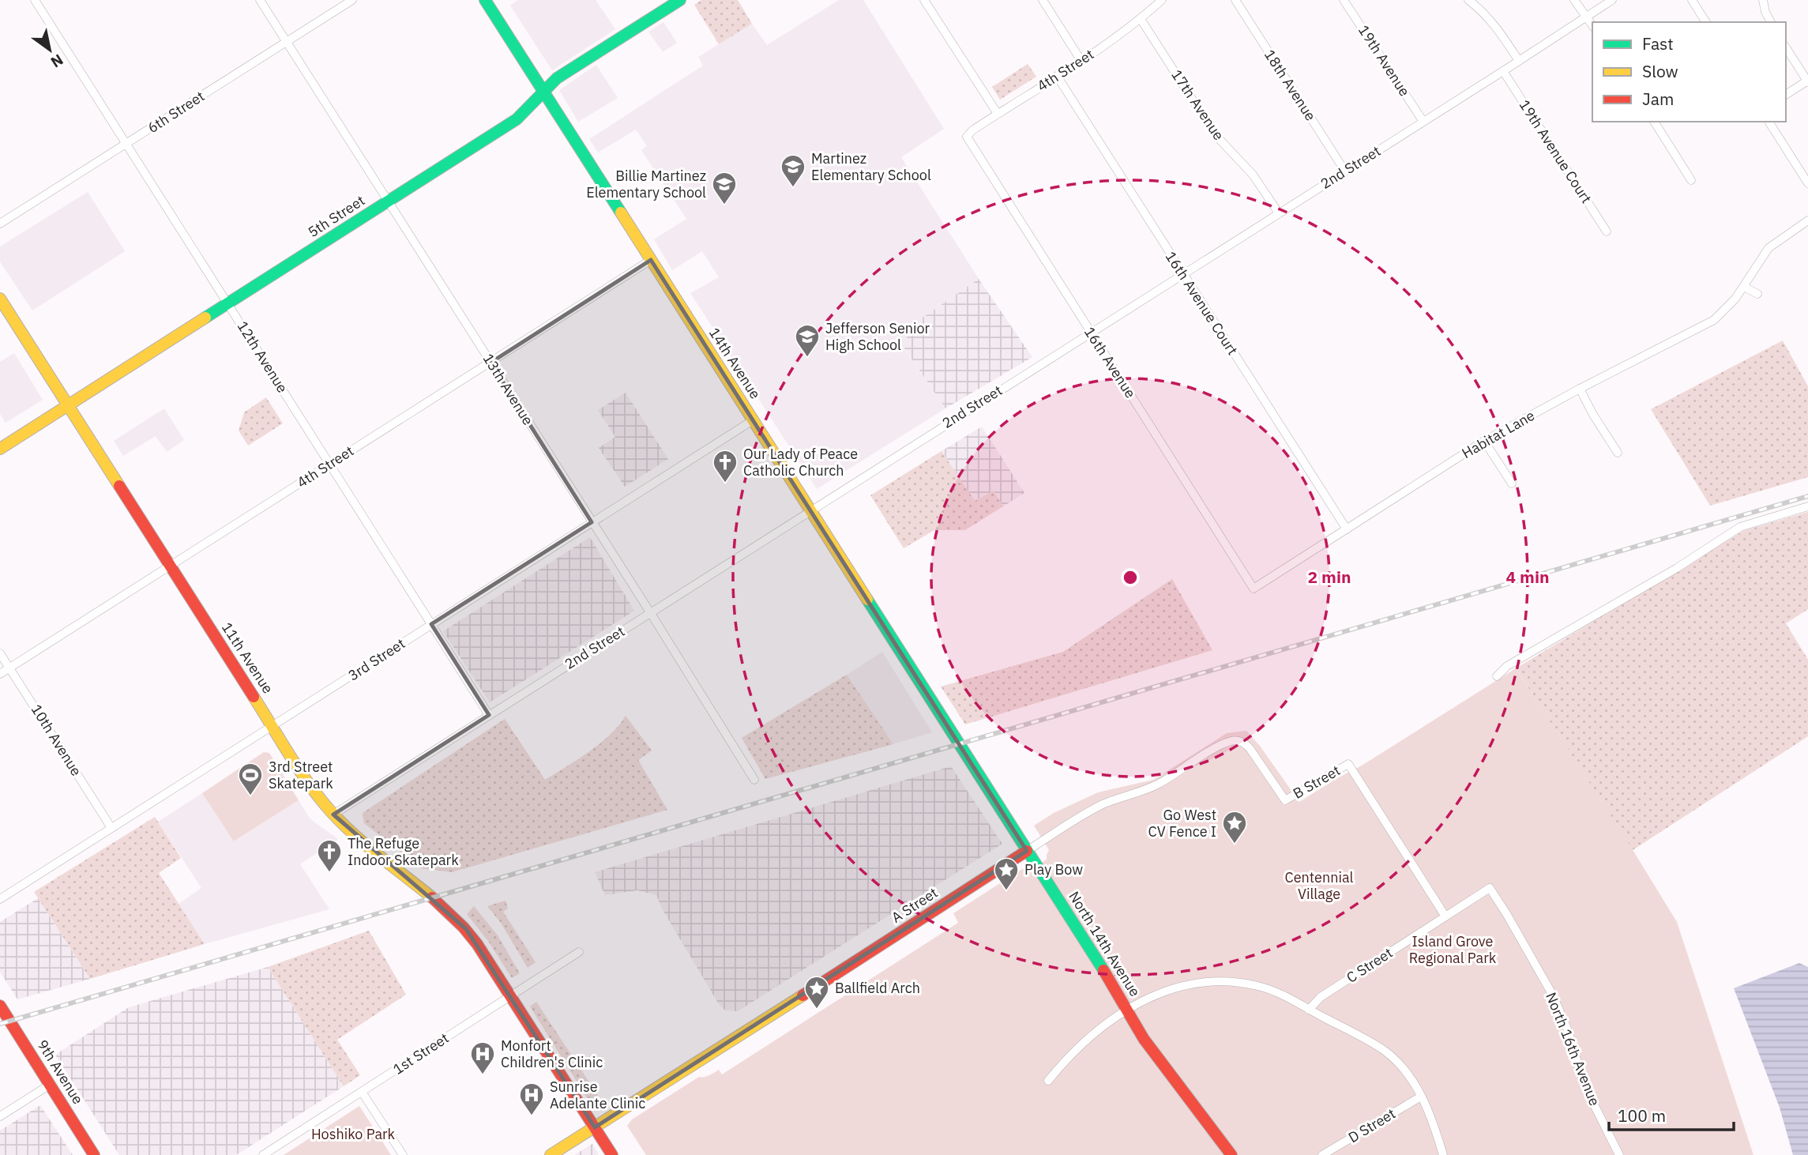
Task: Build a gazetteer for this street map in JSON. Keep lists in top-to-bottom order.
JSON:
{
  "streets": {
    "street": [
      "19th Avenue",
      "4th Street",
      "18th Avenue",
      "17th Avenue",
      "6th Street",
      "19th Avenue Court",
      "2nd Street",
      "5th Street",
      "16th Avenue Court",
      "12th Avenue",
      "16th Avenue",
      "14th Avenue",
      "13th Avenue",
      "Habitat Lane",
      "11th Avenue",
      "3rd Street",
      "10th Avenue",
      "B Street",
      "A Street",
      "North 14th Avenue",
      "C Street",
      "North 16th Avenue",
      "1st Street",
      "9th Avenue",
      "D Street"
    ]
  },
  "crossings": [
    ["19th Avenue", "2nd Street"],
    ["4th Street", "17th Avenue"],
    ["4th Street", "16th Avenue Court"],
    ["4th Street", "12th Avenue"],
    ["4th Street", "16th Avenue"],
    ["4th Street", "14th Avenue"],
    ["4th Street", "13th Avenue"],
    ["4th Street", "11th Avenue"],
    ["4th Street", "10th Avenue"],
    ["18th Avenue", "2nd Street"],
    ["17th Avenue", "2nd Street"],
    ["6th Street", "12th Avenue"],
    ["6th Street", "13th Avenue"],
    ["19th Avenue Court", "2nd Street"],
    ["2nd Street", "16th Avenue Court"],
    ["2nd Street", "12th Avenue"],
    ["2nd Street", "16th Avenue"],
    ["2nd Street", "14th Avenue"],
    ["2nd Street", "13th Avenue"],
    ["2nd Street", "11th Avenue"],
    ["5th Street", "12th Avenue"],
    ["5th Street", "14th Avenue"],
    ["5th Street", "13th Avenue"],
    ["5th Street", "11th Avenue"],
    ["16th Avenue Court", "Habitat Lane"],
    ["12th Avenue", "3rd Street"],
    ["16th Avenue", "Habitat Lane"],
    ["14th Avenue", "3rd Street"],
    ["14th Avenue", "North 14th Avenue"],
    ["13th Avenue", "3rd Street"],
    ["11th Avenue", "3rd Street"],
    ["11th Avenue", "A Street"],
    ["11th Avenue", "1st Street"],
    ["3rd Street", "10th Avenue"],
    ["B Street", "A Street"],
    ["B Street", "C Street"],
    ["A Street", "North 14th Avenue"],
    ["C Street", "North 16th Avenue"]
  ],
  "parks": ["Centennial Village", "Island Grove Regional Park", "Hoshiko Park"],
  "places": {
    "school or university": ["Martinez Elementary School", "Billie Martinez Elementary School", "Jefferson Senior High School"],
    "church": ["Our Lady of Peace Catholic Church", "The Refuge Indoor Skatepark"],
    "sports": ["3rd Street Skatepark"],
    "place": ["Go West CV Fence I", "Play Bow", "Ballfield Arch"],
    "hospital": ["Monfort Children's Clinic", "Sunrise Adelante Clinic"]
  },
  "legend": ["Fast", "Slow", "Jam"],
  "scale_bar": "100 m",
  "north": "bottom right",
  "rings": ["2 min", "4 min"]
}
